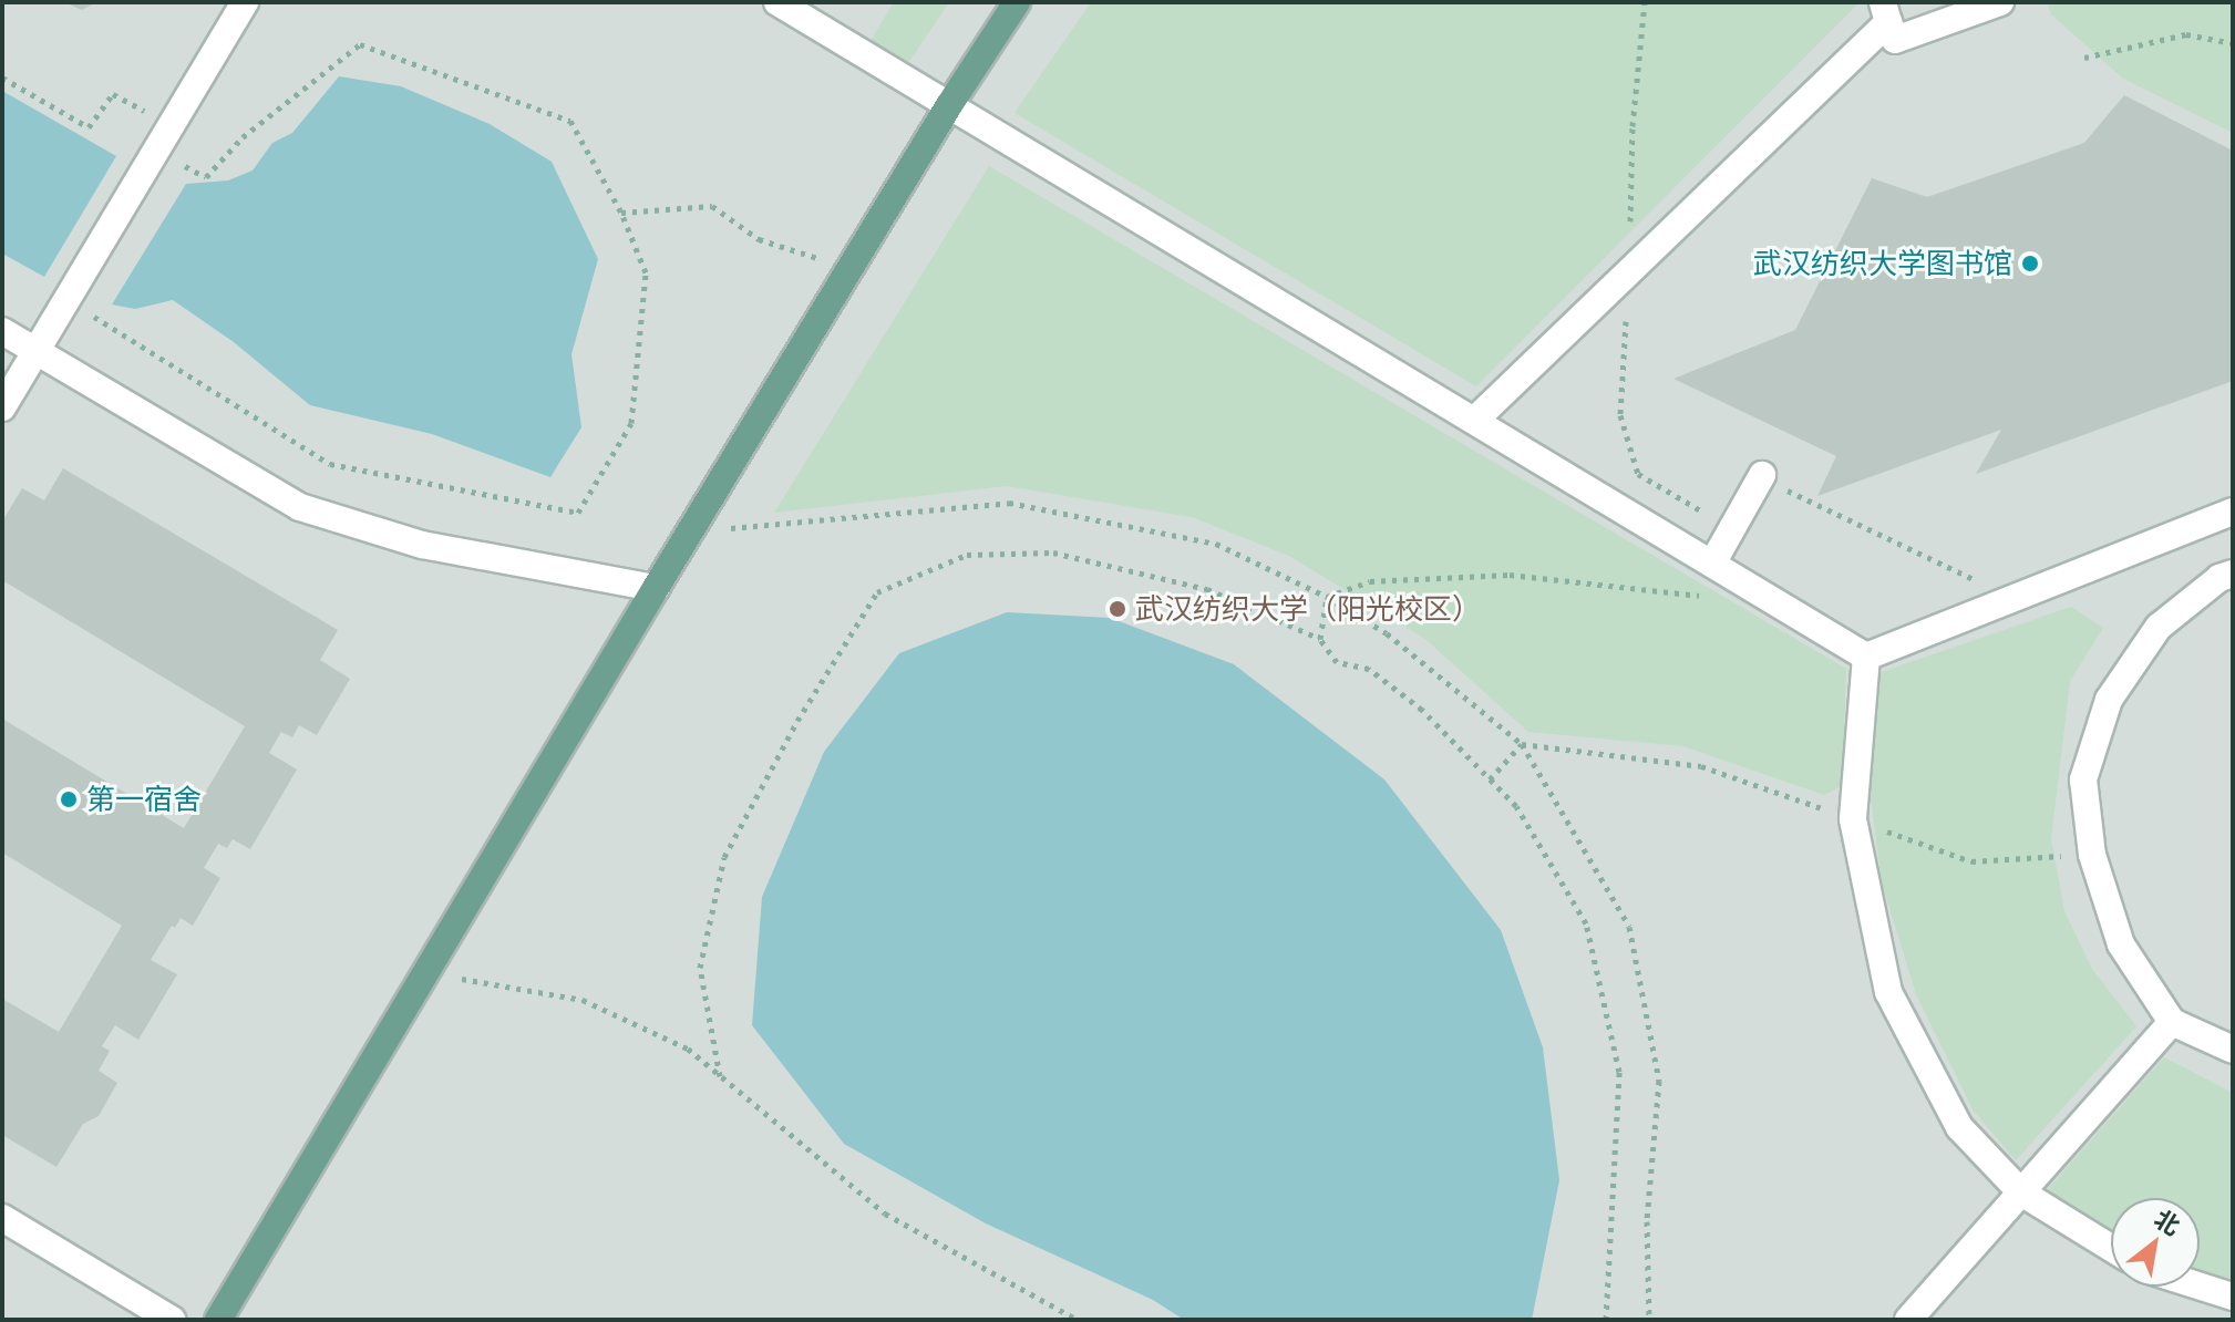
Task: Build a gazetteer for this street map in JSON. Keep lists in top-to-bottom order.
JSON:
{
  "places": ["武汉纺织大学图书馆", "武汉纺织大学（阳光校区）", "第一宿舍"],
  "north": "top right"
}
